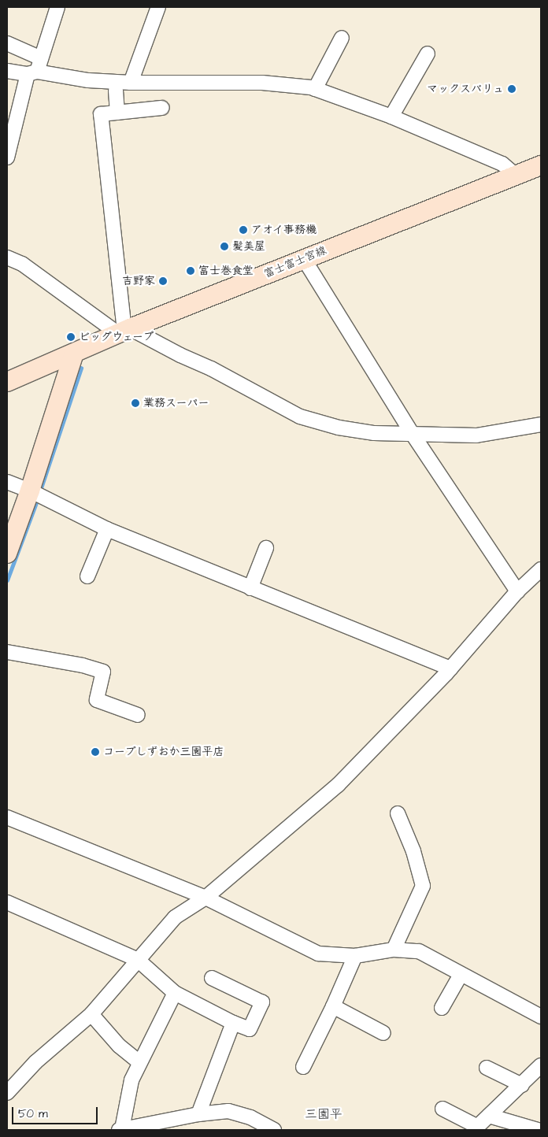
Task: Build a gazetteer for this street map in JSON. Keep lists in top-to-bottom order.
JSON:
{
  "streets": {
    "main road": ["富士富士宮線"]
  },
  "districts": ["三園平"],
  "places": [
    "マックスバリュ",
    "アオイ事務機",
    "髪美屋",
    "富士巻食堂",
    "吉野家",
    "ビッグウェーブ",
    "業務スーパー",
    "コープしずおか三園平店"
  ],
  "scale_bar": "50 m"
}
